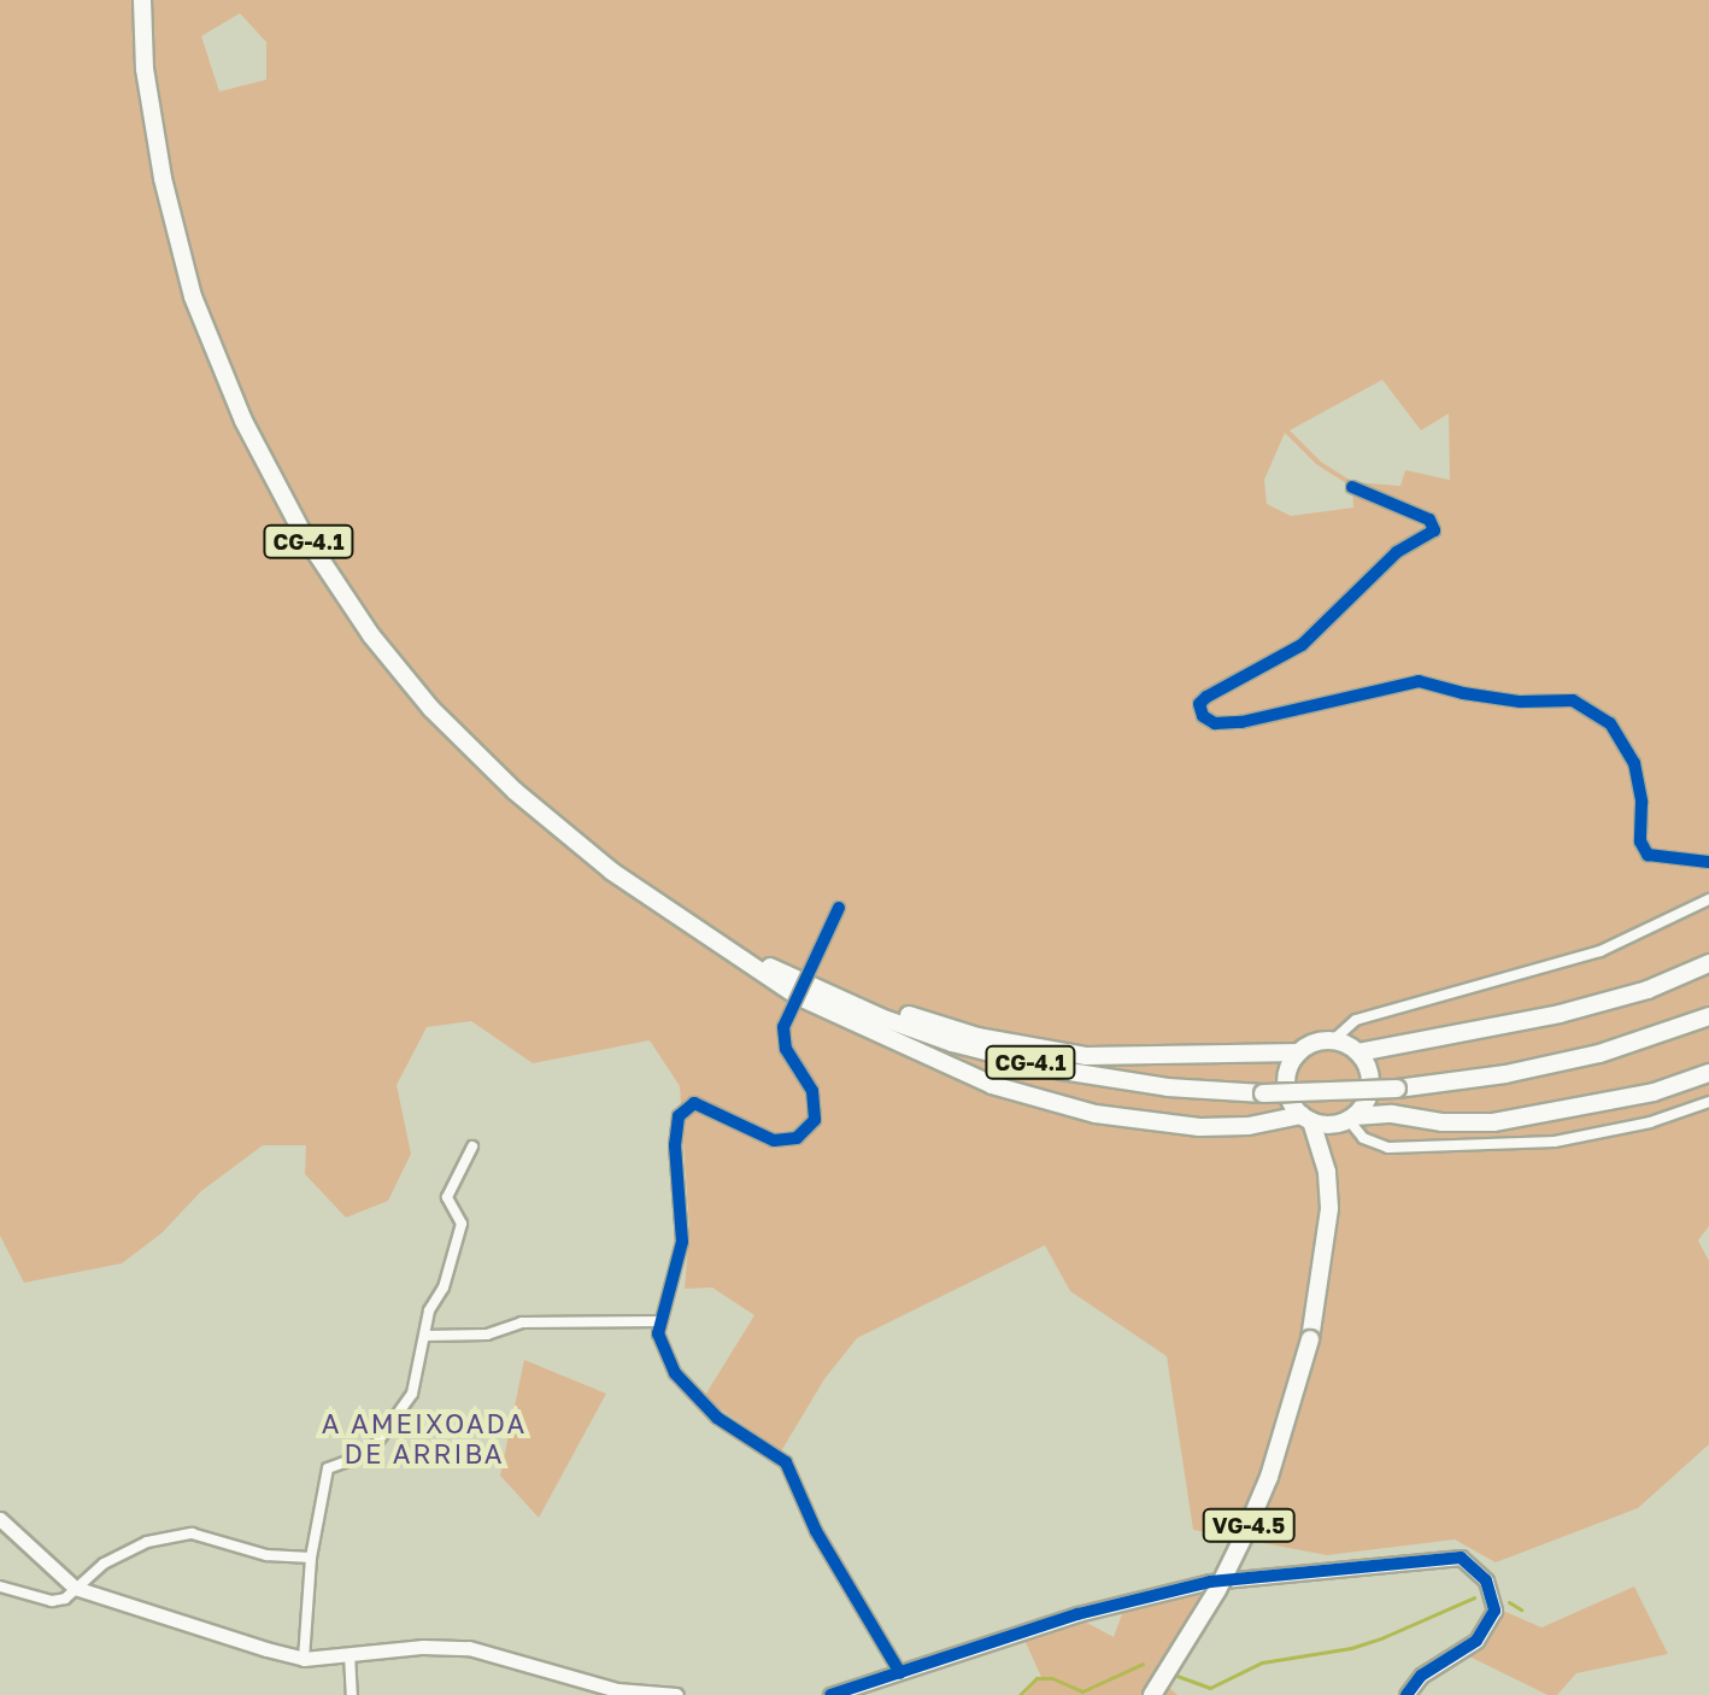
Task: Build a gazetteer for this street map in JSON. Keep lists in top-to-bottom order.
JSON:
{
  "streets": {
    "highway": ["CG-4.1", "VG-4.5"]
  },
  "districts": ["A AMEIXOADA DE ARRIBA"]
}
